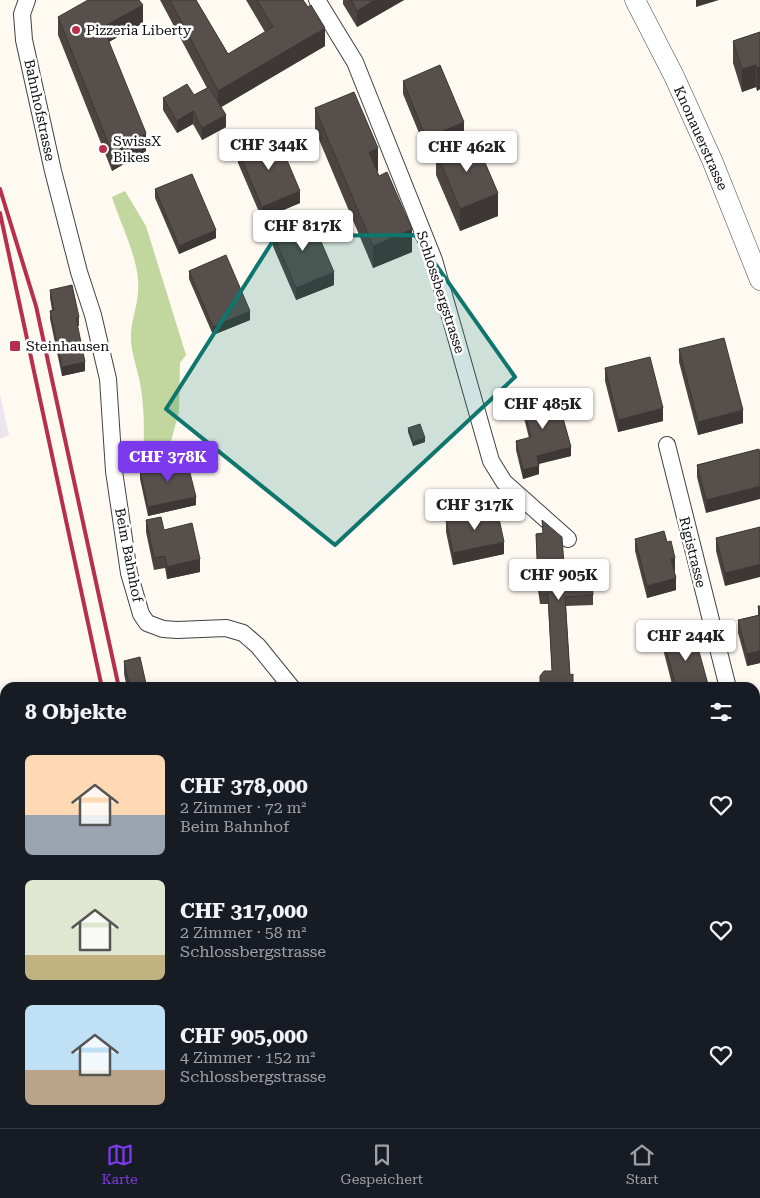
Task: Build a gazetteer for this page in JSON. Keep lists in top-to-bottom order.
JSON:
{
  "streets": {
    "street": [
      "Bahnhofstrasse",
      "Knonauerstrasse",
      "Schlossbergstrasse",
      "Rigistrasse",
      "Beim Bahnhof"
    ]
  },
  "crossings": [
    ["Bahnhofstrasse", "Beim Bahnhof"]
  ],
  "places": {
    "other": ["Pizzeria Liberty", "SwissX Bikes"],
    "transit": ["Steinhausen"]
  },
  "page": {
    "price": [
      "CHF 344K",
      "CHF 462K",
      "CHF 817K",
      "CHF 485K",
      "CHF 378K",
      "CHF 317K",
      "CHF 905K",
      "CHF 244K"
    ],
    "heading": "8 Objekte",
    "list": [
      {
        "name": "CHF 378,000",
        "note": "2 Zimmer · 72 m² · Beim Bahnhof"
      },
      {
        "name": "CHF 317,000",
        "note": "2 Zimmer · 58 m² · Schlossbergstrasse"
      },
      {
        "name": "CHF 905,000",
        "note": "4 Zimmer · 152 m² · Schlossbergstrasse"
      }
    ],
    "tabs": ["Karte", "Gespeichert", "Start"]
  }
}
